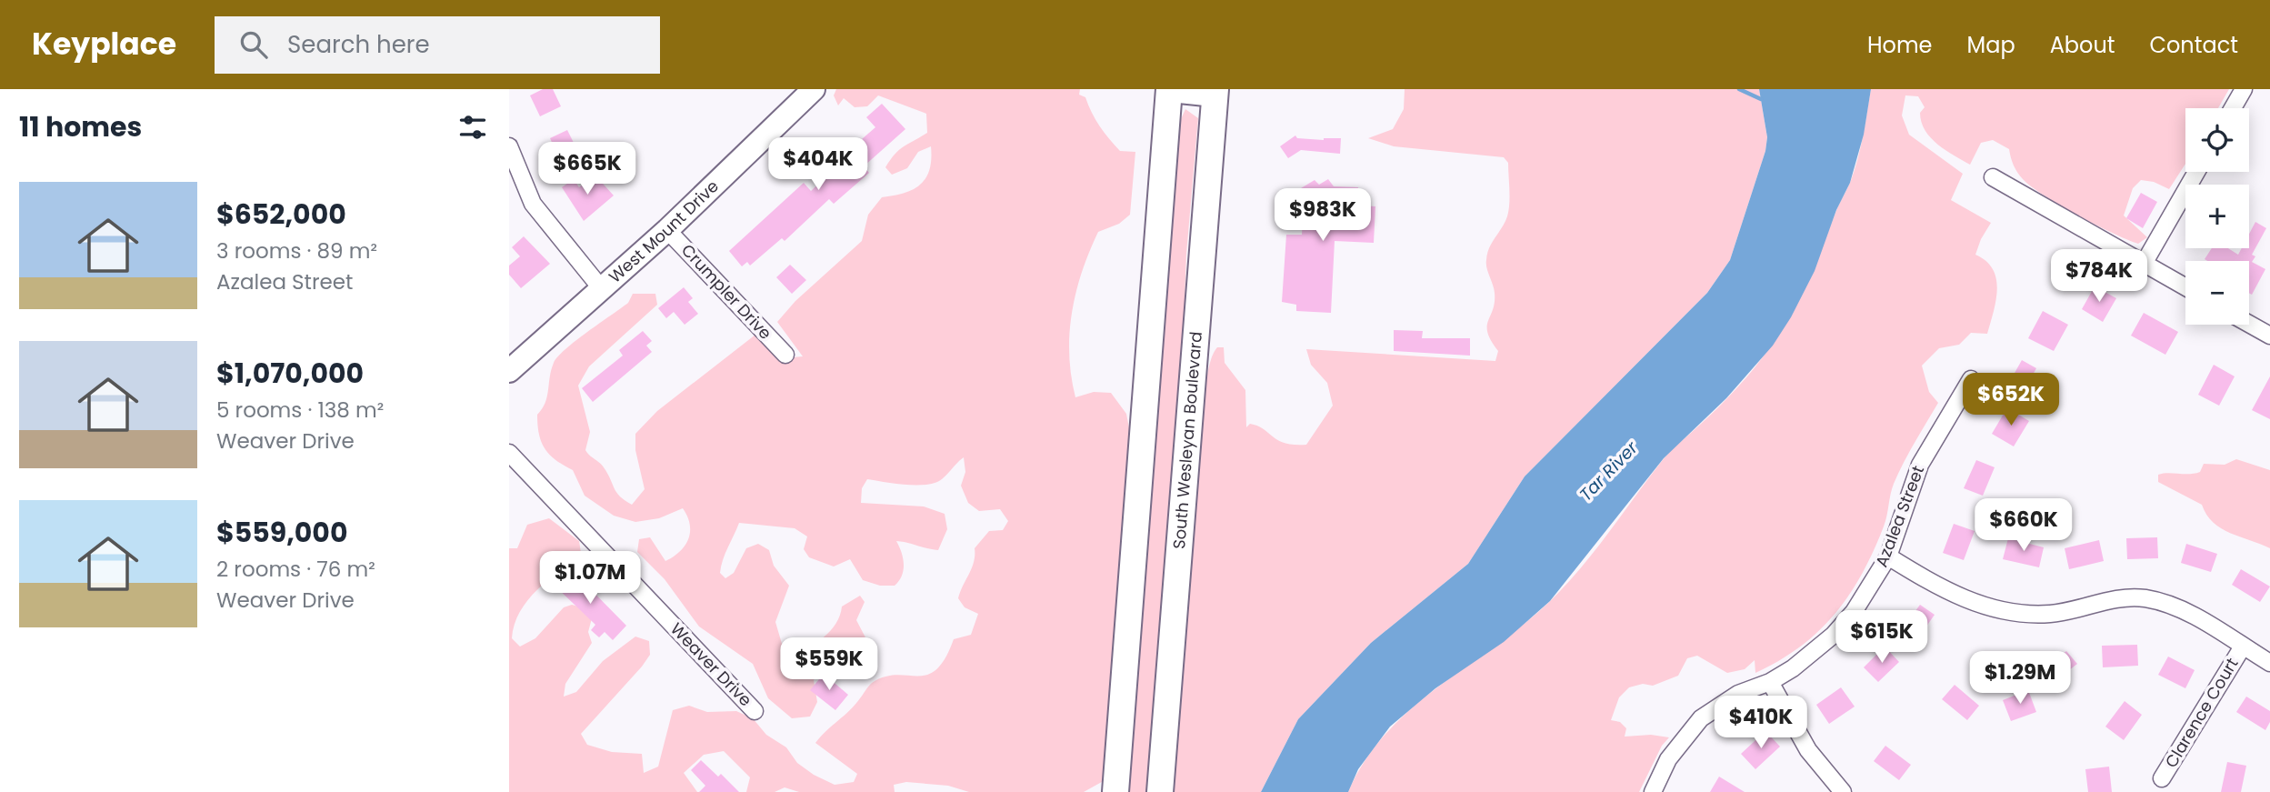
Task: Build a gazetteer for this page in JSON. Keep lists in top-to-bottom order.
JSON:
{
  "streets": {
    "highway": ["South Wesleyan Boulevard"],
    "main road": ["West Mount Drive"],
    "street": [
      "Crumpler Drive",
      "Azalea Street",
      "Weaver Drive",
      "Clarence Court"
    ]
  },
  "crossings": [
    ["West Mount Drive", "Crumpler Drive"]
  ],
  "water": ["Tar River"],
  "page": {
    "header": "Keyplace",
    "search": "Search here",
    "nav": [
      "Home",
      "Map",
      "About",
      "Contact"
    ],
    "heading": "11 homes",
    "map_buttons": ["+", "−"],
    "price": [
      "$404K",
      "$665K",
      "$983K",
      "$784K",
      "$652K",
      "$660K",
      "$1.07M",
      "$615K",
      "$559K",
      "$1.29M",
      "$410K"
    ],
    "list": [
      {
        "name": "$652,000",
        "note": "3 rooms · 89 m² · Azalea Street"
      },
      {
        "name": "$1,070,000",
        "note": "5 rooms · 138 m² · Weaver Drive"
      },
      {
        "name": "$559,000",
        "note": "2 rooms · 76 m² · Weaver Drive"
      }
    ]
  }
}
